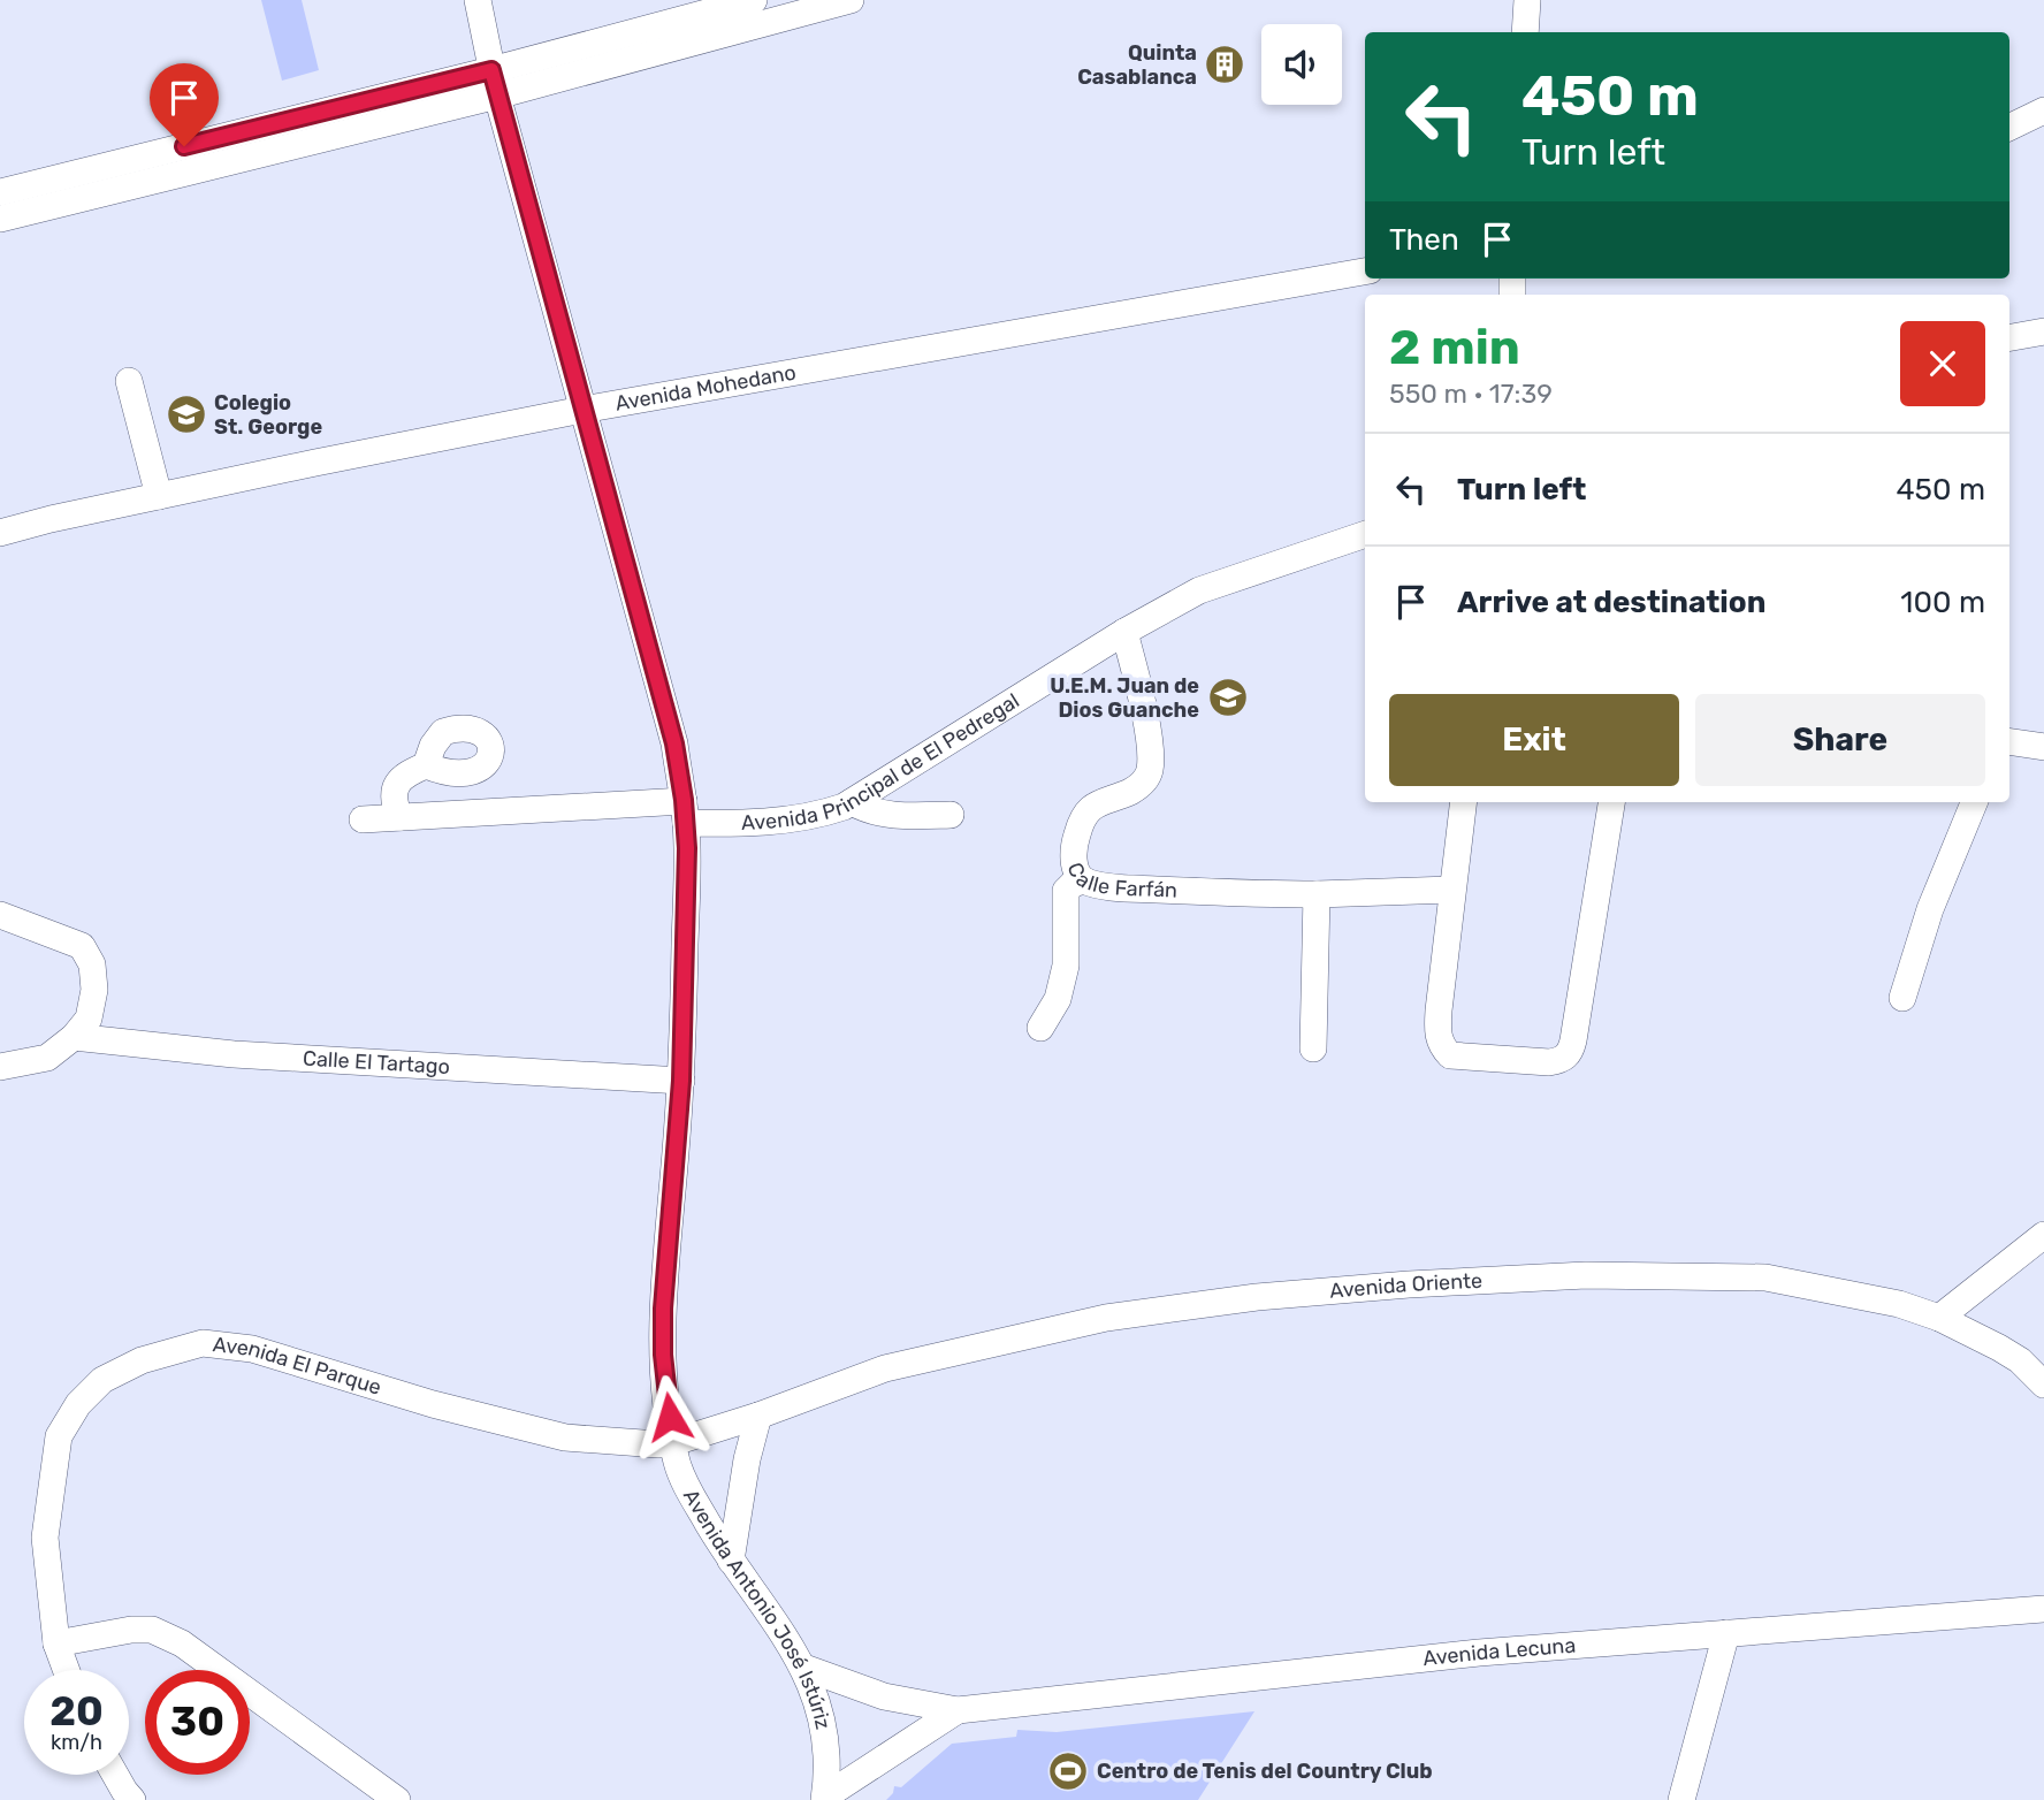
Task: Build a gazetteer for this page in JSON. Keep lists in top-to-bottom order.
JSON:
{
  "streets": {
    "street": [
      "Avenida Mohedano",
      "Avenida Principal de El Pedregal",
      "Calle Farfán",
      "Calle El Tartago",
      "Avenida Oriente",
      "Avenida El Parque",
      "Avenida Antonio José Istúriz",
      "Avenida Lecuna"
    ]
  },
  "crossings": [
    ["Avenida Mohedano", "Avenida Antonio José Istúriz"],
    ["Avenida Principal de El Pedregal", "Calle Farfán"],
    ["Avenida Principal de El Pedregal", "Avenida Antonio José Istúriz"],
    ["Calle El Tartago", "Avenida Antonio José Istúriz"],
    ["Avenida Oriente", "Avenida El Parque"],
    ["Avenida Oriente", "Avenida Antonio José Istúriz"],
    ["Avenida El Parque", "Avenida Antonio José Istúriz"],
    ["Avenida Antonio José Istúriz", "Avenida Lecuna"]
  ],
  "places": {
    "building": ["Quinta Casablanca"],
    "school or university": ["Colegio St. George", "U.E.M. Juan de Dios Guanche"],
    "sports": ["Centro de Tenis del Country Club"]
  },
  "page": {
    "turn": ["450 m", "Turn left"],
    "then": "Then",
    "heading": ["2 min", "550 m · 17:39"],
    "list": [
      {
        "name": "Turn left",
        "value": "450 m"
      },
      {
        "name": "Arrive at destination",
        "value": "100 m"
      }
    ],
    "buttons": ["Exit", "Share"],
    "speed": "20 km/h",
    "limit": "30"
  }
}
